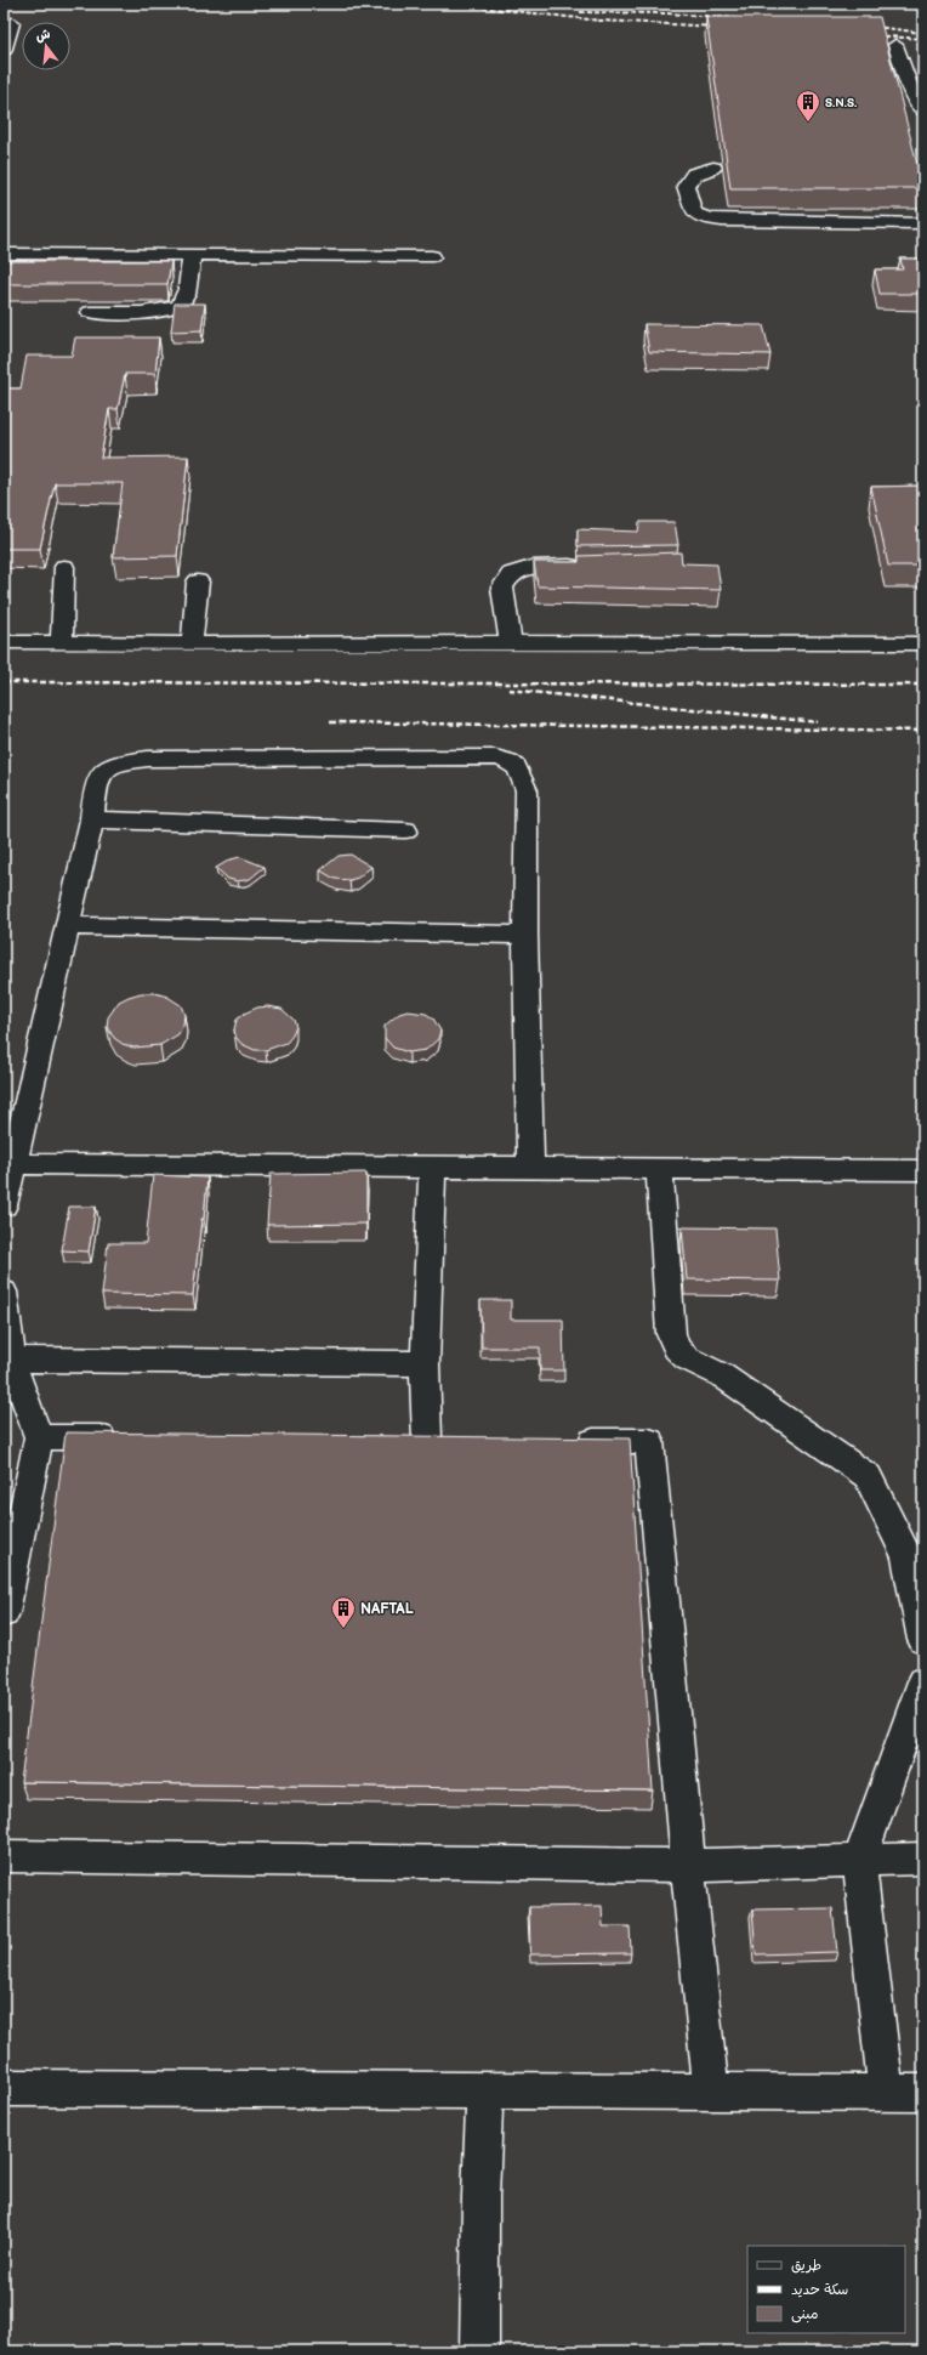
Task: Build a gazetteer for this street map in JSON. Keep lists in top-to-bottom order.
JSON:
{
  "places": {
    "building": ["S.N.S.", "NAFTAL"]
  },
  "legend": ["طريق", "سكة حديد", "مبنى"],
  "north": "top"
}
